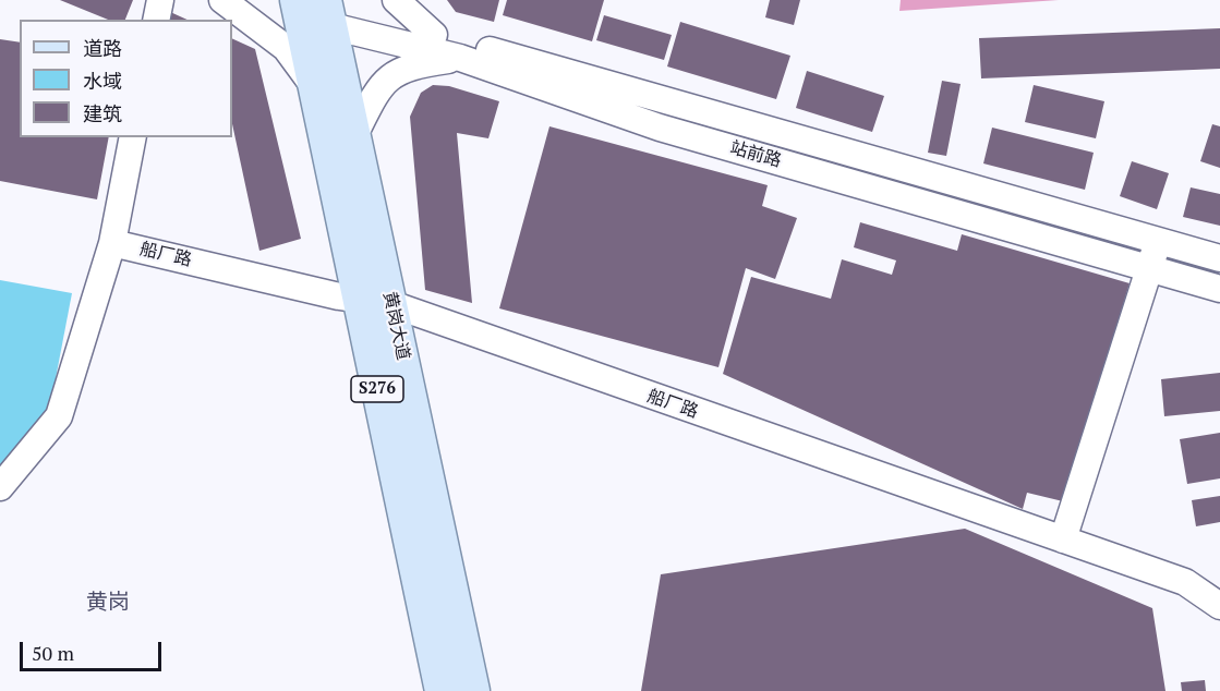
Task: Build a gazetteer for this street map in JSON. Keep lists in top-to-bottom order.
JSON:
{
  "streets": {
    "main road": ["黄岗大道", "S276"],
    "street": ["站前路", "船厂路"]
  },
  "crossings": [
    ["站前路", "黄岗大道"],
    ["船厂路", "黄岗大道"]
  ],
  "districts": ["黄岗"],
  "legend": ["道路", "水域", "建筑"],
  "scale_bar": "50 m"
}
